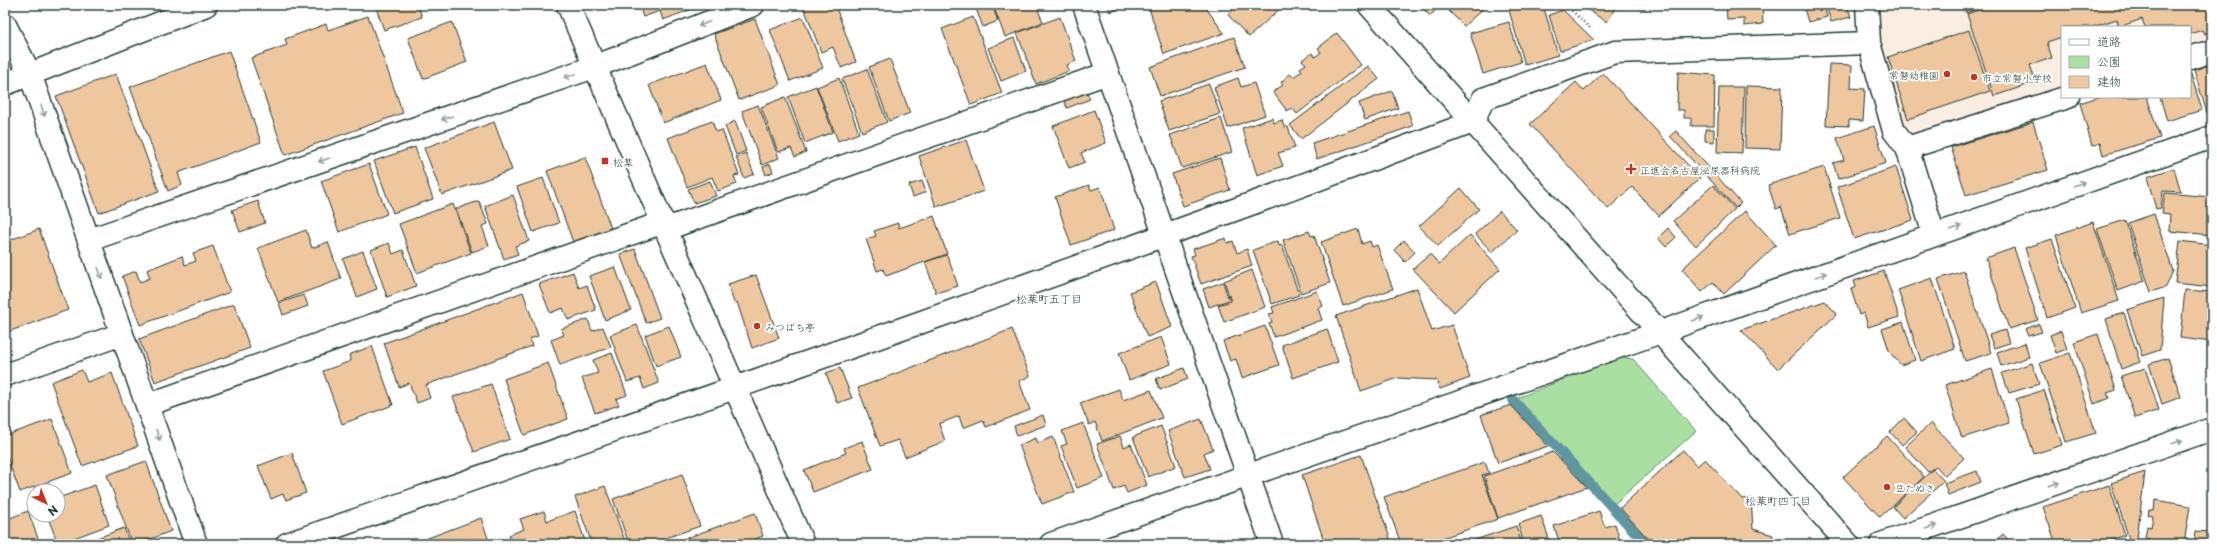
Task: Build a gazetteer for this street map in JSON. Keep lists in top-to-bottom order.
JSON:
{
  "districts": ["松葉町五丁目", "松葉町四丁目"],
  "places": {
    "other": [
      "常磐幼稚園",
      "市立常磐小学校",
      "みつばち亭",
      "豆たぬき"
    ],
    "transit": ["松葉"],
    "health": ["正進会名古屋泌尿器科病院"]
  },
  "legend": ["道路", "公園", "建物"],
  "north": "bottom right"
}
